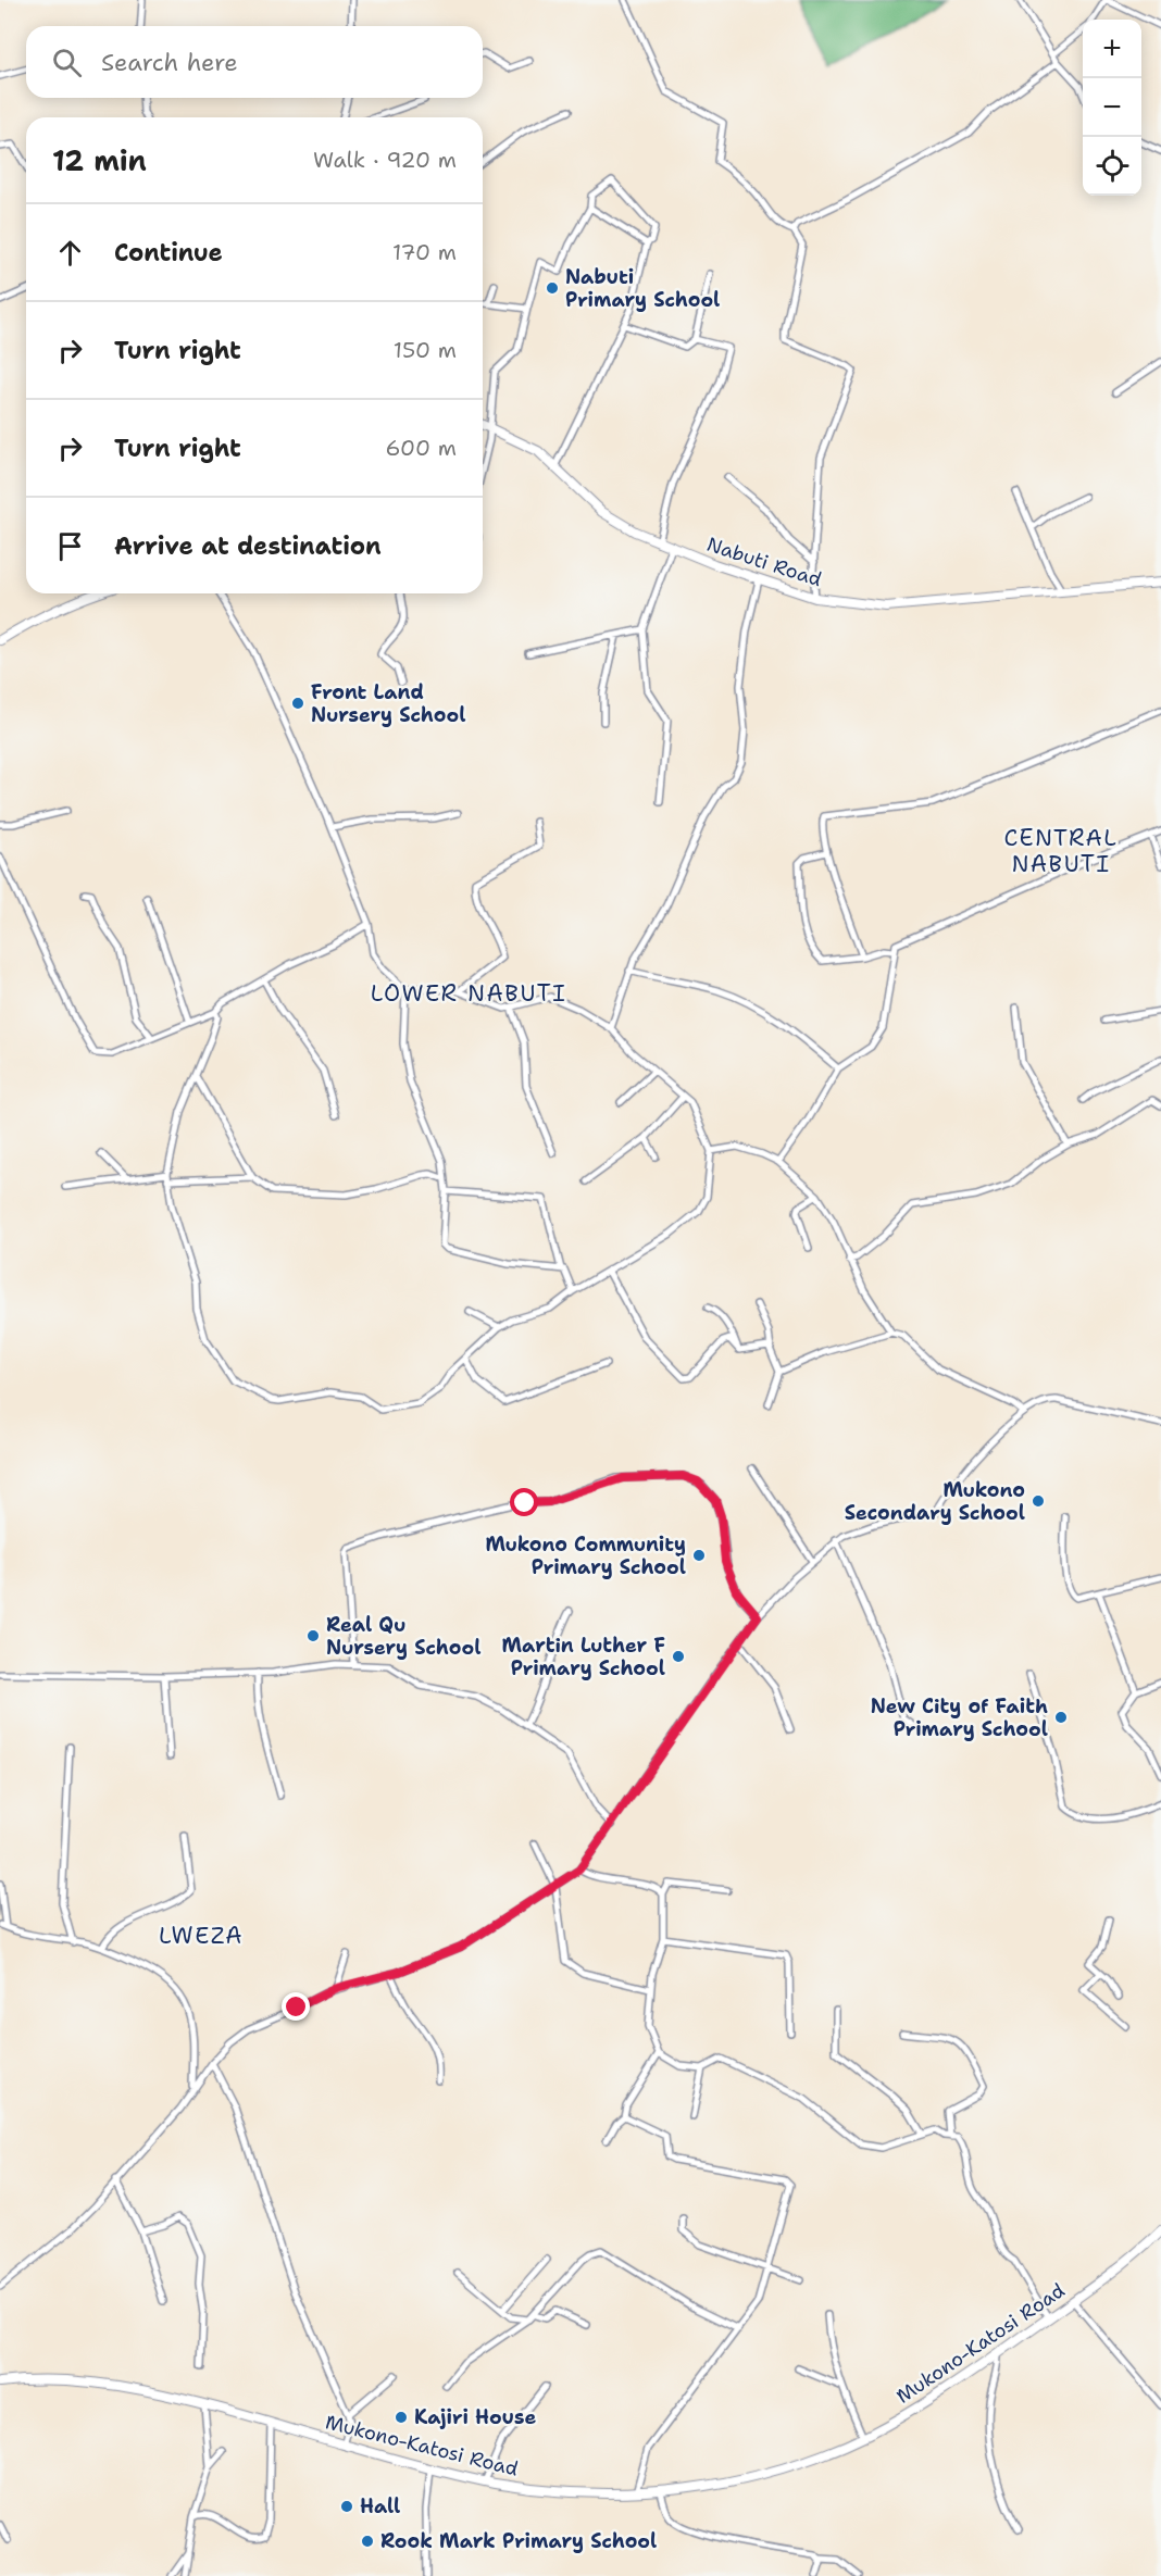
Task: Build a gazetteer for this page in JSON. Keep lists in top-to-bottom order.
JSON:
{
  "streets": {
    "main road": ["Nabuti Road", "Mukono-Katosi Road"]
  },
  "districts": ["CENTRAL NABUTI", "LOWER NABUTI", "LWEZA"],
  "places": [
    "Nabuti Primary School",
    "Front Land Nursery School",
    "Mukono Secondary School",
    "Mukono Community Primary School",
    "Real Qu Nursery School",
    "Martin Luther F Primary School",
    "New City of Faith Primary School",
    "Kajiri House",
    "Hall",
    "Rook Mark Primary School"
  ],
  "page": {
    "map_buttons": ["+", "−"],
    "search": "Search here",
    "heading": ["12 min", "Walk · 920 m"],
    "list": [
      ["Continue", "170 m"],
      ["Turn right", "150 m"],
      ["Turn right", "600 m"],
      "Arrive at destination"
    ]
  }
}
